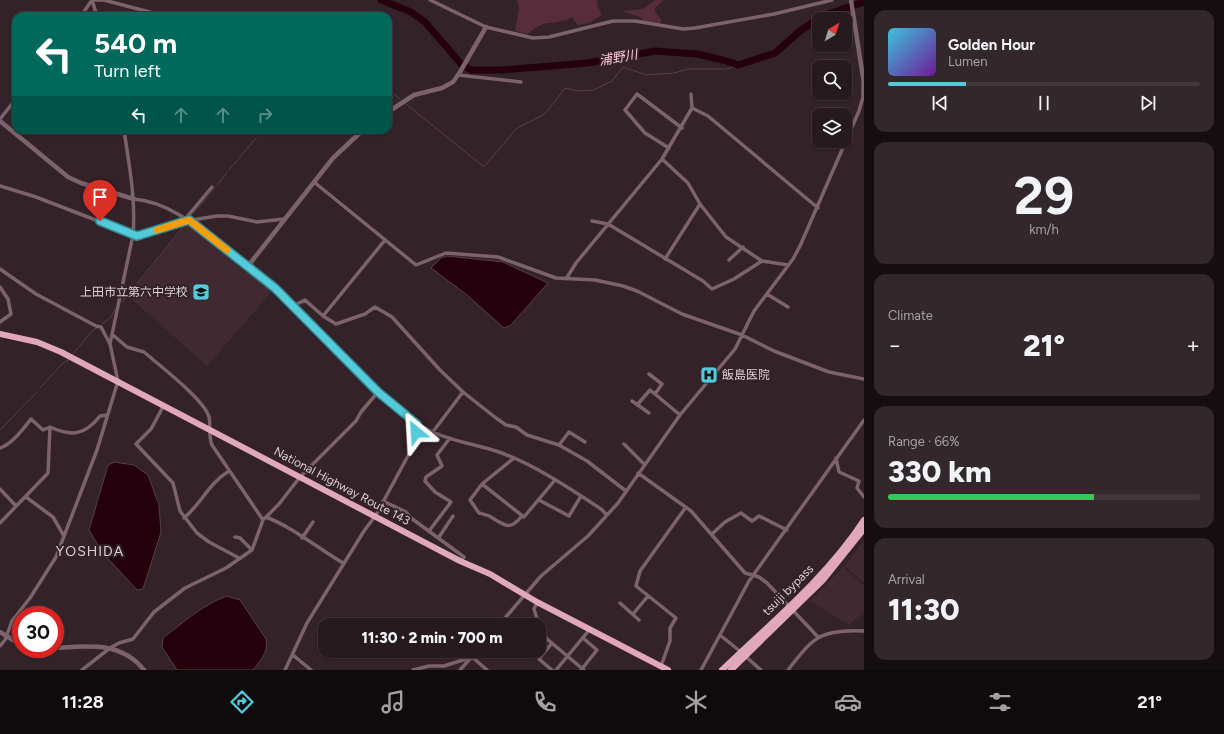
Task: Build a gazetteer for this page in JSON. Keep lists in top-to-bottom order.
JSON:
{
  "streets": {
    "highway": ["National Highway Route 143", "tsuiji bypass"]
  },
  "districts": ["YOSHIDA"],
  "water": ["浦野川"],
  "places": {
    "school or university": ["上田市立第六中学校"],
    "hospital": ["飯島医院"]
  },
  "north": "top right",
  "page": {
    "turn": ["540 m", "Turn left"],
    "song": ["Golden Hour", "Lumen"],
    "tile": [
      ["29", "km/h"],
      "Climate",
      ["Range · 66%", "330 km"],
      ["Arrival", "11:30"]
    ],
    "heat": ["−", "21°", "+"],
    "limit": "30",
    "trip": "11:30 · 2 min · 700 m",
    "tabs": ["11:28", "21°"]
  }
}
